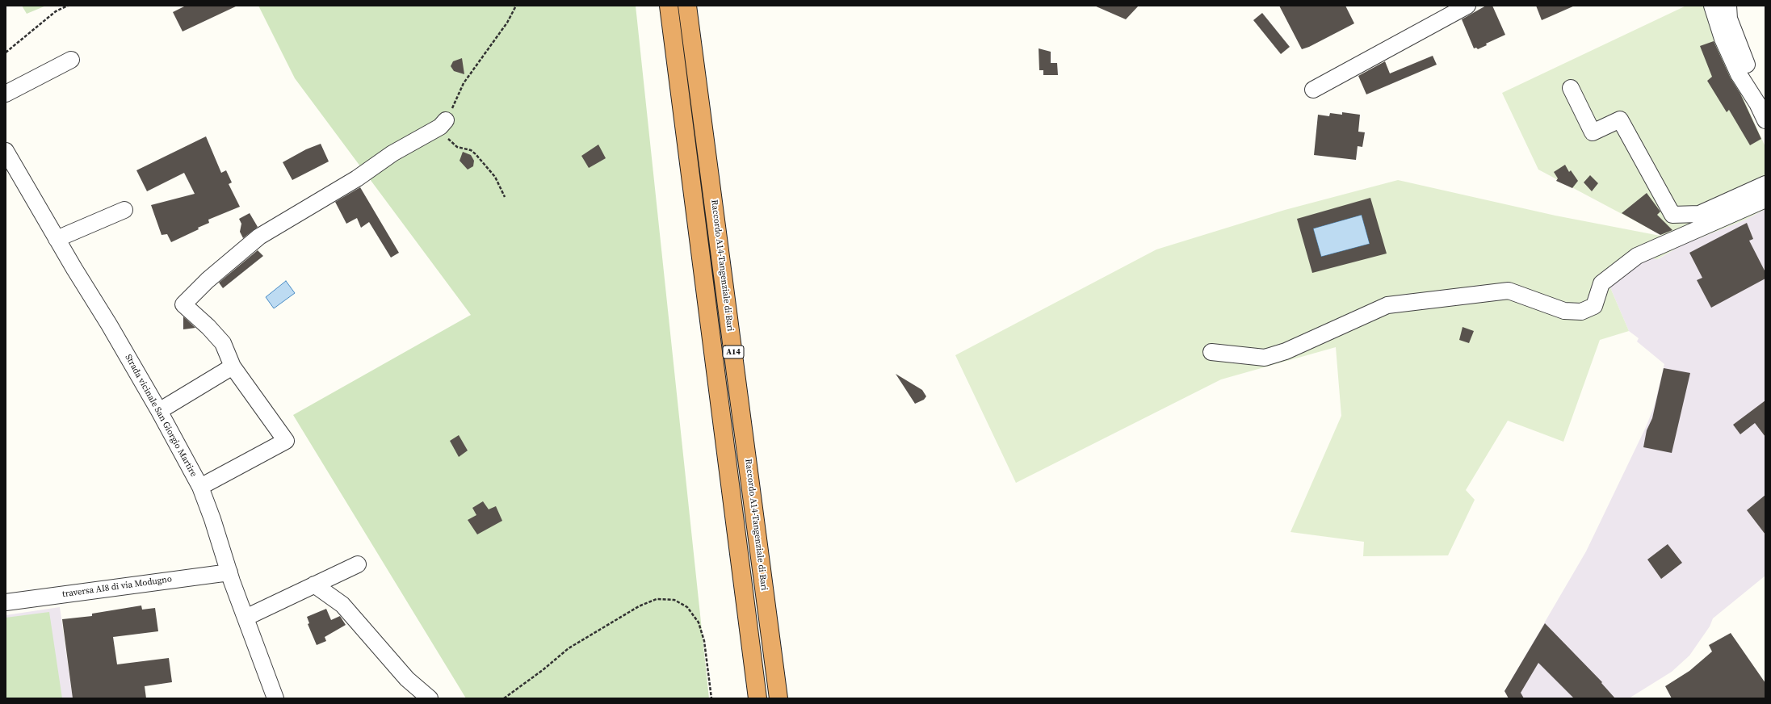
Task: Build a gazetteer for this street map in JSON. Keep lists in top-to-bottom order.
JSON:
{
  "streets": {
    "highway": ["Raccordo A14-Tangenziale di Bari", "A14"],
    "street": ["Strada vicinale San Giorgio Martire", "traversa AI8 di via Modugno"]
  },
  "crossings": [
    ["Strada vicinale San Giorgio Martire", "traversa AI8 di via Modugno"]
  ]
}
